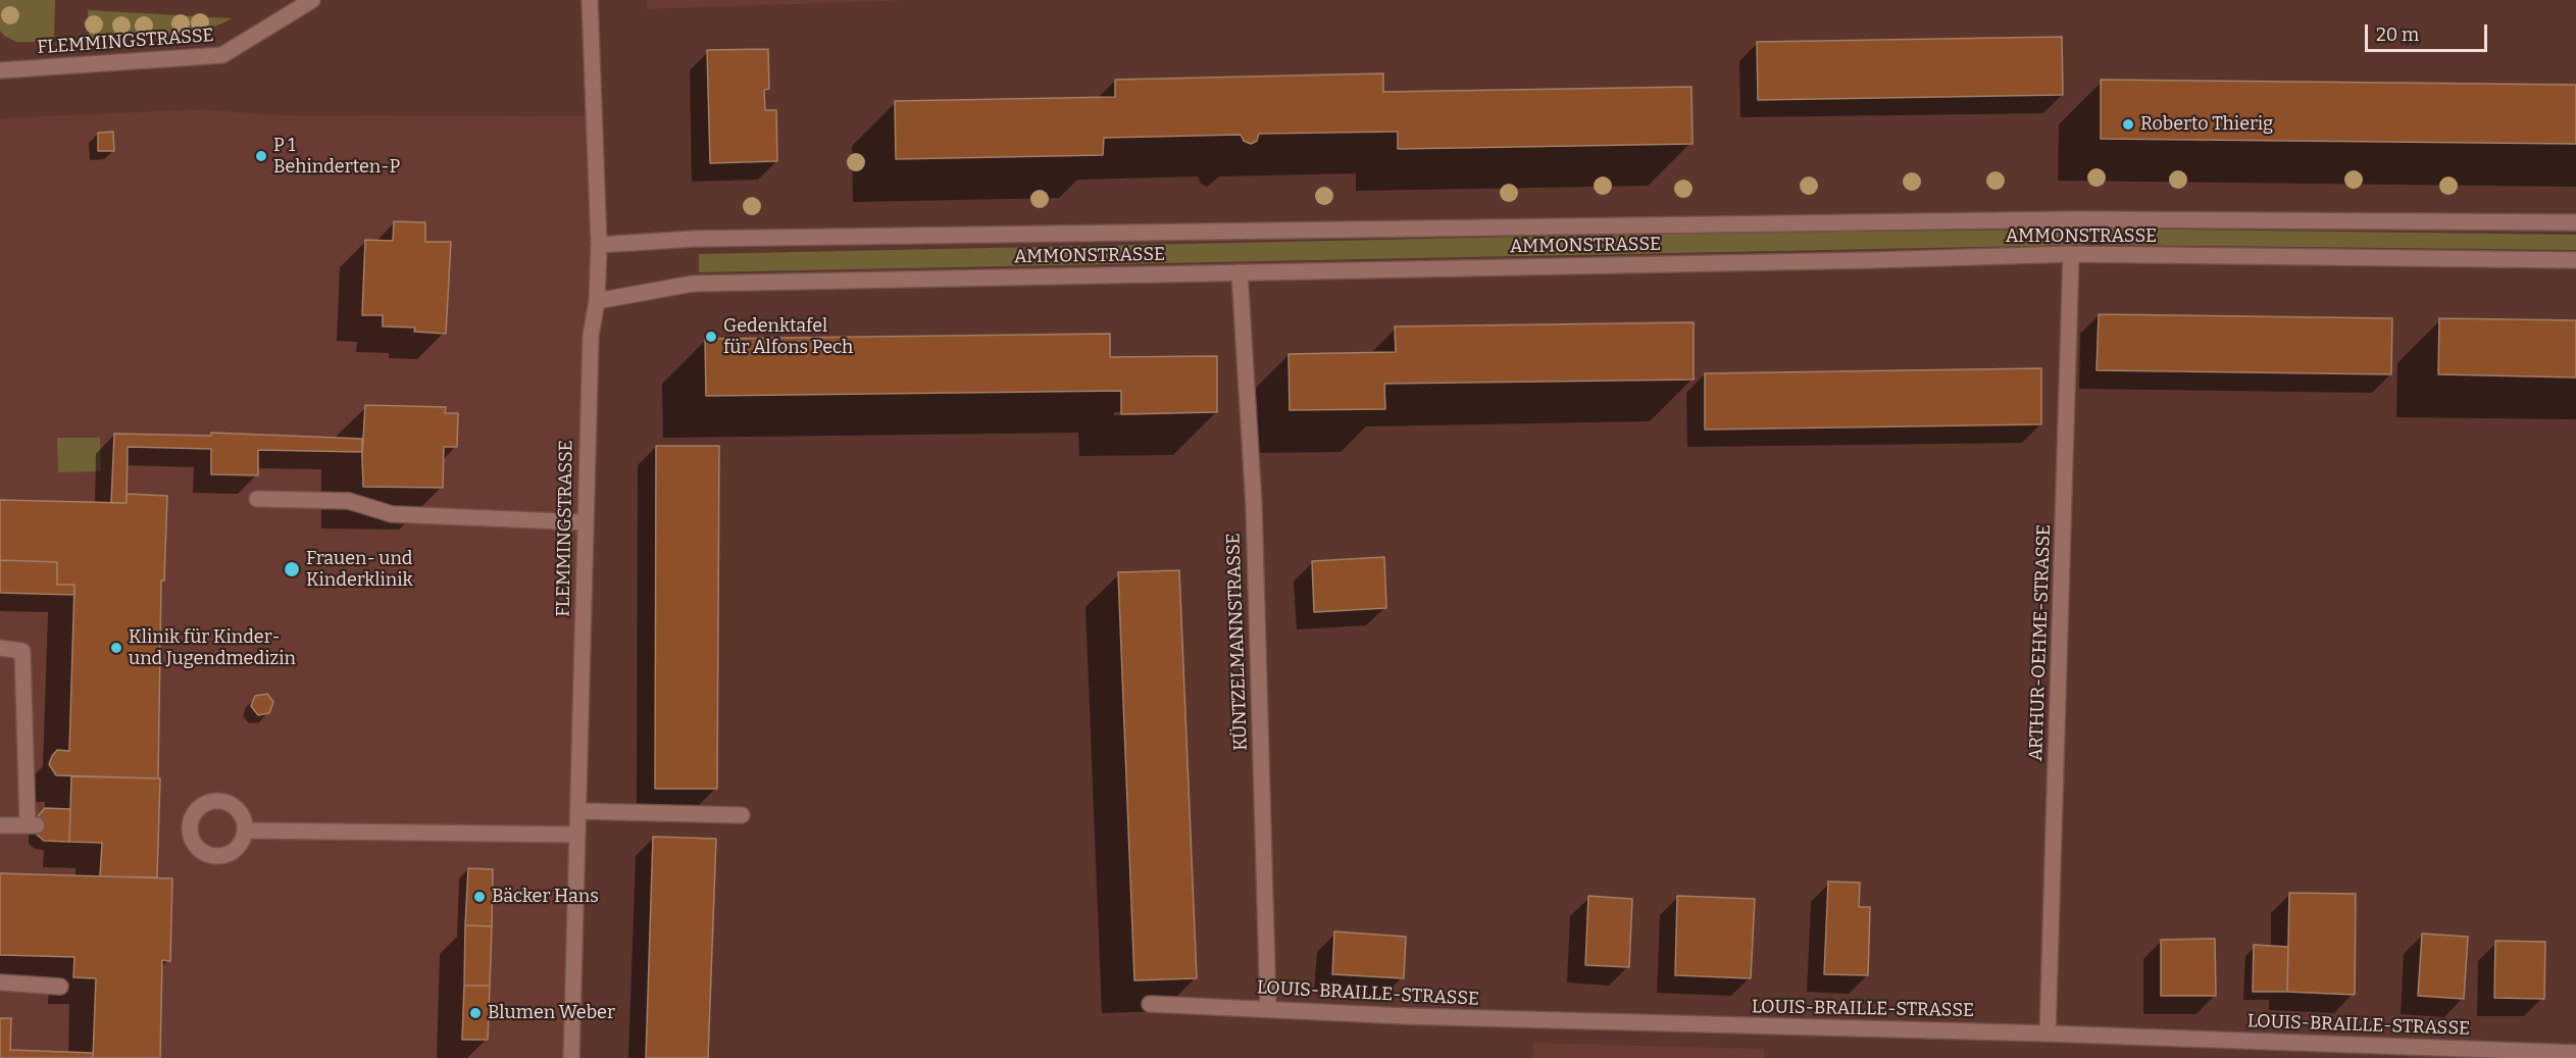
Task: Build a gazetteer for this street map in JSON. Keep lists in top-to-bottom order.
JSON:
{
  "streets": {
    "street": [
      "FLEMMINGSTRASSE",
      "AMMONSTRASSE",
      "KÜNTZELMANNSTRASSE",
      "ARTHUR-OEHME-STRASSE",
      "LOUIS-BRAILLE-STRASSE"
    ]
  },
  "crossings": [
    ["FLEMMINGSTRASSE", "AMMONSTRASSE"],
    ["AMMONSTRASSE", "KÜNTZELMANNSTRASSE"],
    ["AMMONSTRASSE", "ARTHUR-OEHME-STRASSE"],
    ["KÜNTZELMANNSTRASSE", "LOUIS-BRAILLE-STRASSE"],
    ["ARTHUR-OEHME-STRASSE", "LOUIS-BRAILLE-STRASSE"]
  ],
  "places": [
    "Roberto Thierig",
    "P 1 Behinderten-P",
    "Gedenktafel für Alfons Pech",
    "Frauen- und Kinderklinik",
    "Klinik für Kinder- und Jugendmedizin",
    "Bäcker Hans",
    "Blumen Weber"
  ],
  "scale_bar": "20 m"
}
